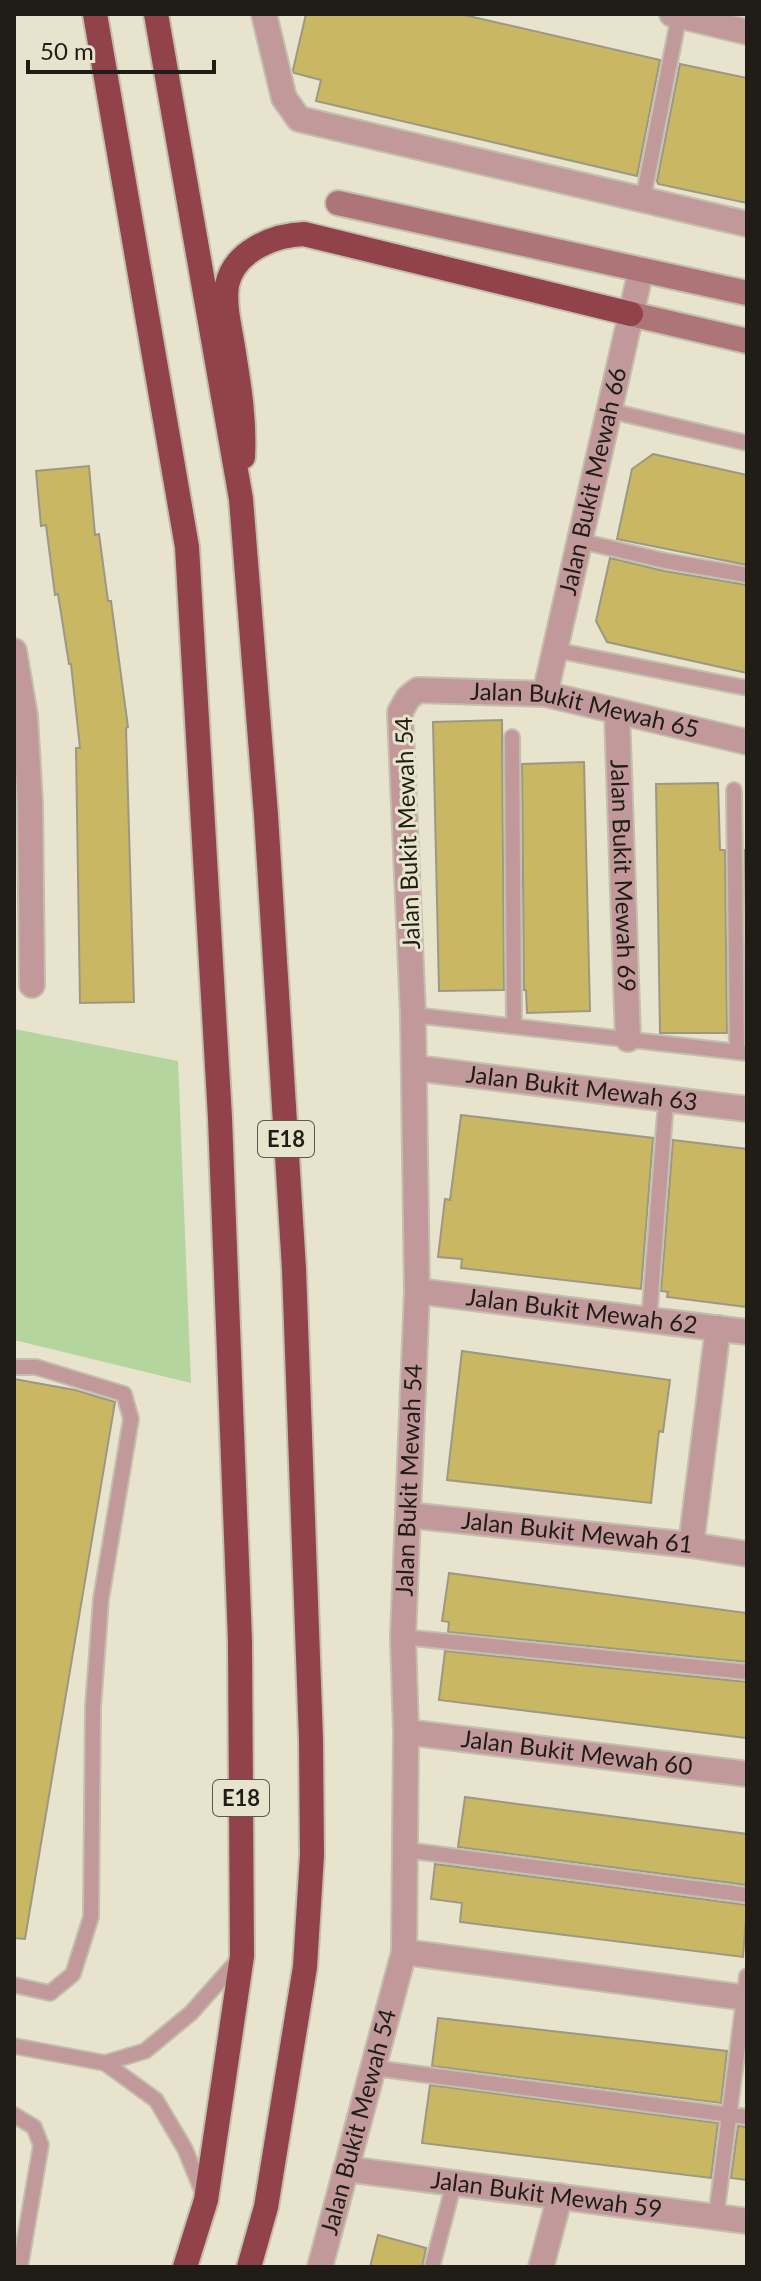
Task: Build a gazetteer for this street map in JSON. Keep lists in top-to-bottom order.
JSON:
{
  "streets": {
    "highway": ["E18"],
    "street": [
      "Jalan Bukit Mewah 66",
      "Jalan Bukit Mewah 65",
      "Jalan Bukit Mewah 54",
      "Jalan Bukit Mewah 69",
      "Jalan Bukit Mewah 63",
      "Jalan Bukit Mewah 62",
      "Jalan Bukit Mewah 61",
      "Jalan Bukit Mewah 60",
      "Jalan Bukit Mewah 59"
    ]
  },
  "crossings": [
    ["Jalan Bukit Mewah 66", "Jalan Bukit Mewah 65"],
    ["Jalan Bukit Mewah 65", "Jalan Bukit Mewah 54"],
    ["Jalan Bukit Mewah 65", "Jalan Bukit Mewah 69"],
    ["Jalan Bukit Mewah 54", "Jalan Bukit Mewah 63"],
    ["Jalan Bukit Mewah 54", "Jalan Bukit Mewah 62"],
    ["Jalan Bukit Mewah 54", "Jalan Bukit Mewah 61"],
    ["Jalan Bukit Mewah 54", "Jalan Bukit Mewah 60"],
    ["Jalan Bukit Mewah 54", "Jalan Bukit Mewah 59"]
  ],
  "scale_bar": "50 m"
}
